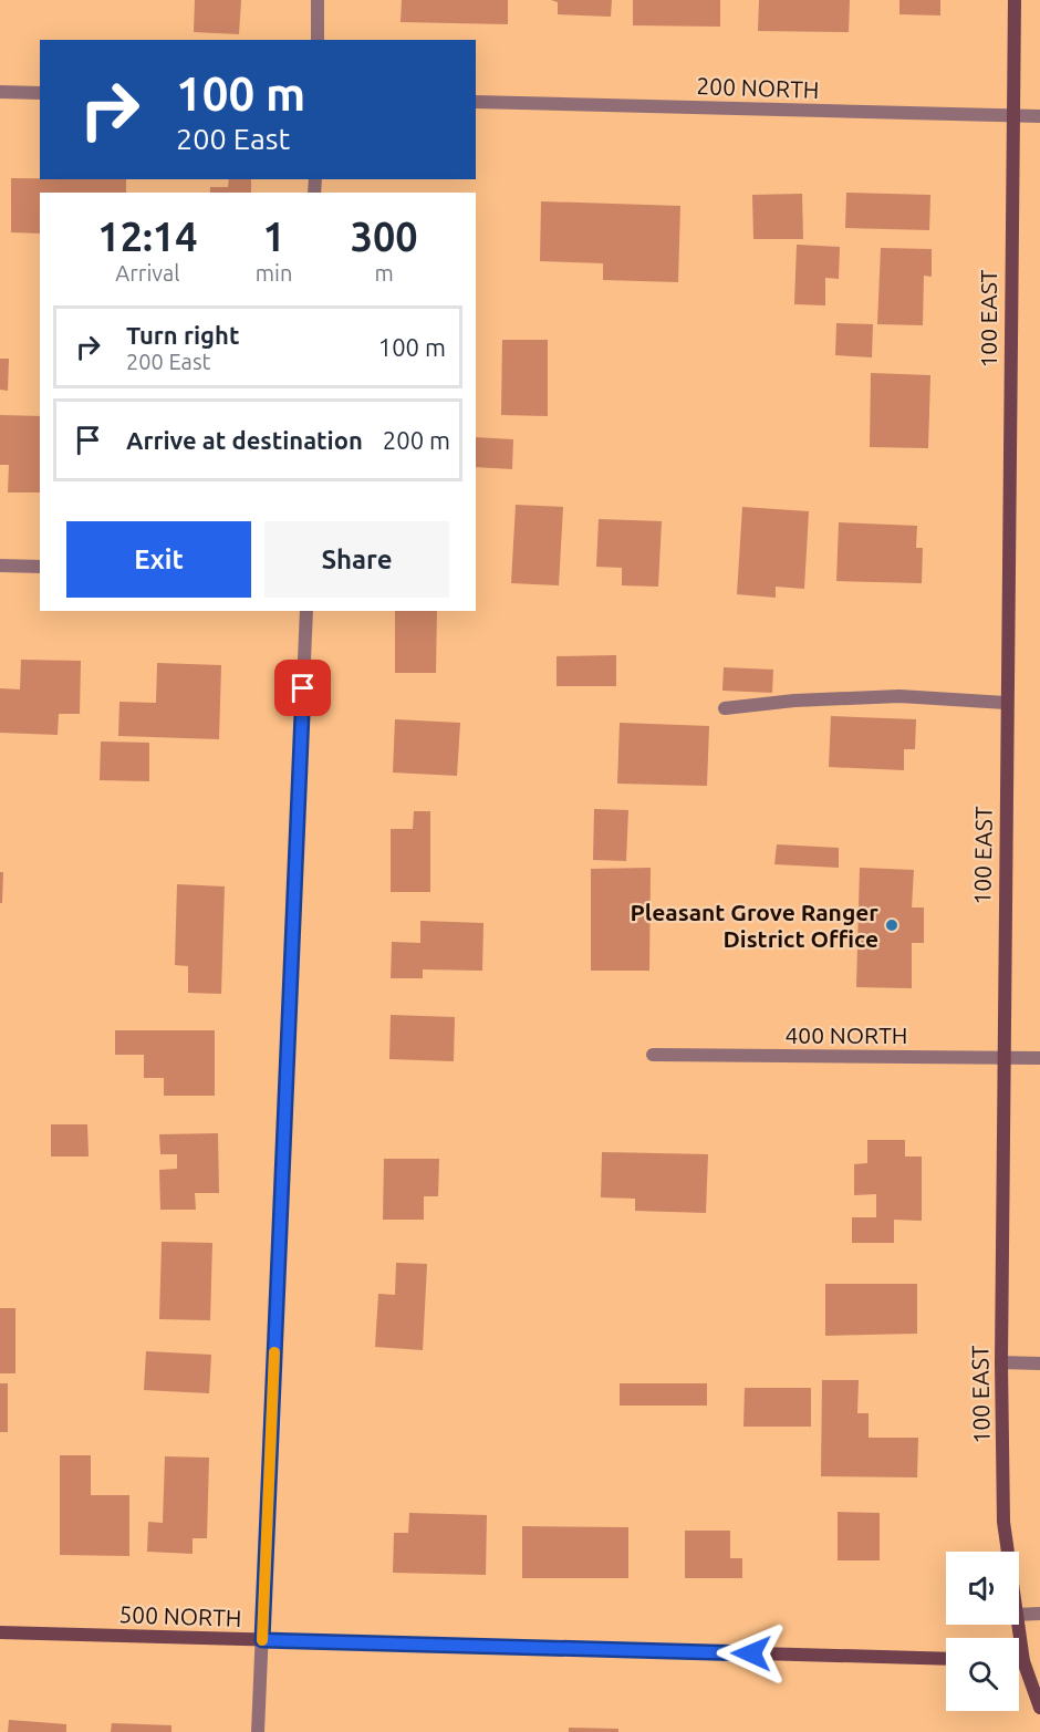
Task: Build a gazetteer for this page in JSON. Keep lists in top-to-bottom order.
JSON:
{
  "streets": {
    "main road": ["100 EAST", "500 NORTH"],
    "street": ["200 NORTH", "400 NORTH"]
  },
  "crossings": [
    ["200 NORTH", "100 EAST"],
    ["100 EAST", "400 NORTH"]
  ],
  "places": ["Pleasant Grove Ranger District Office"],
  "page": {
    "turn": ["100 m", "200 East"],
    "eta": [
      "12:14",
      "Arrival",
      "1",
      "min",
      "300",
      "m"
    ],
    "list": [
      {
        "name": "Turn right",
        "note": "200 East",
        "value": "100 m"
      },
      {
        "name": "Arrive at destination",
        "value": "200 m"
      }
    ],
    "buttons": ["Exit", "Share"]
  }
}
